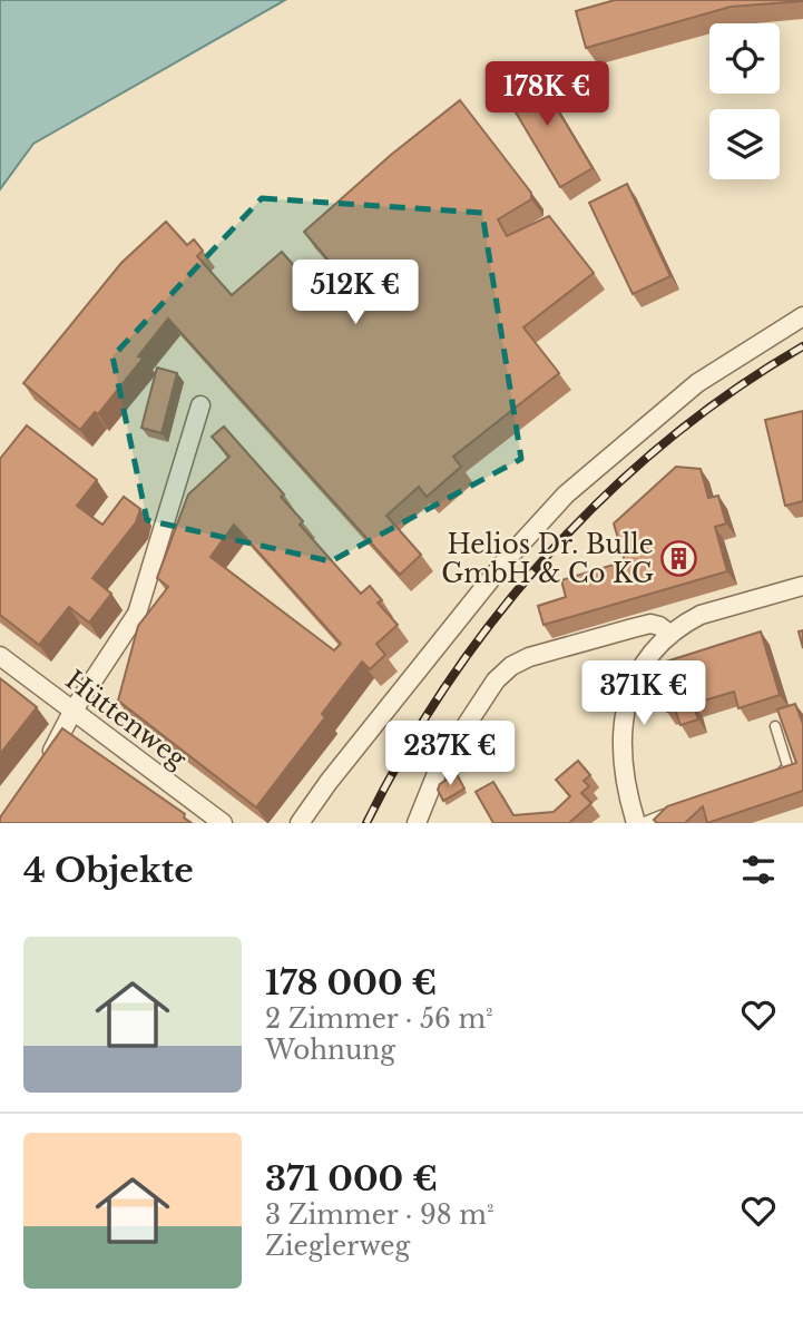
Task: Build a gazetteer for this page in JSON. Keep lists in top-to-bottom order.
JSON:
{
  "streets": {
    "street": ["Hüttenweg"]
  },
  "places": {
    "building": ["Helios Dr. Bulle GmbH & Co KG"]
  },
  "page": {
    "price": [
      "178K €",
      "512K €",
      "371K €",
      "237K €"
    ],
    "heading": "4 Objekte",
    "list": [
      {
        "name": "178 000 €",
        "note": "2 Zimmer · 56 m² · Wohnung"
      },
      {
        "name": "371 000 €",
        "note": "3 Zimmer · 98 m² · Zieglerweg"
      }
    ]
  }
}
